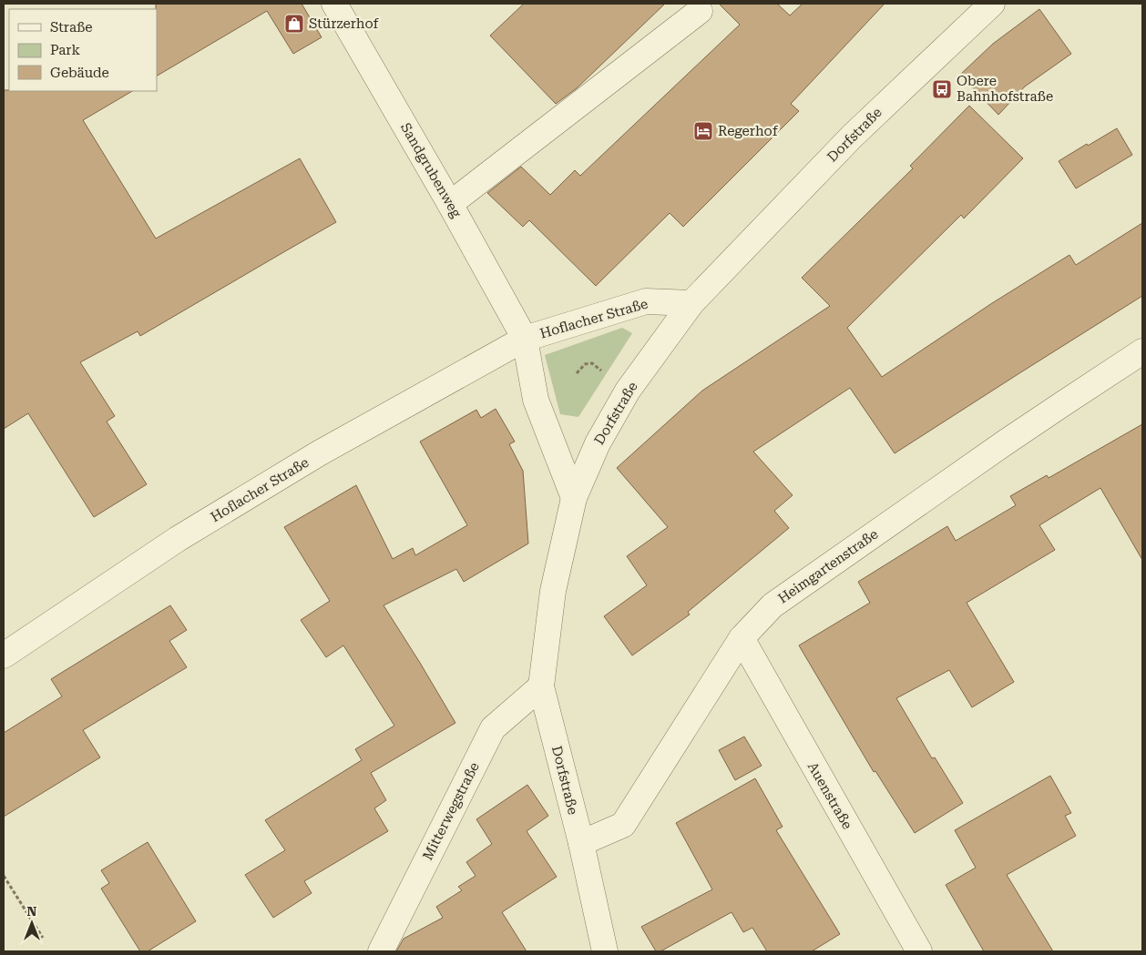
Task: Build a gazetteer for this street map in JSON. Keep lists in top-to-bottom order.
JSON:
{
  "streets": {
    "street": [
      "Dorfstraße",
      "Sandgrubenweg",
      "Hoflacher Straße",
      "Heimgartenstraße",
      "Auenstraße",
      "Mitterwegstraße"
    ]
  },
  "crossings": [
    ["Dorfstraße", "Hoflacher Straße"],
    ["Dorfstraße", "Heimgartenstraße"],
    ["Dorfstraße", "Mitterwegstraße"],
    ["Sandgrubenweg", "Hoflacher Straße"],
    ["Heimgartenstraße", "Auenstraße"]
  ],
  "places": {
    "shop": ["Stürzerhof"],
    "bus stop": ["Obere Bahnhofstraße"],
    "hotel": ["Regerhof"]
  },
  "legend": ["Straße", "Park", "Gebäude"],
  "north": "top"
}
